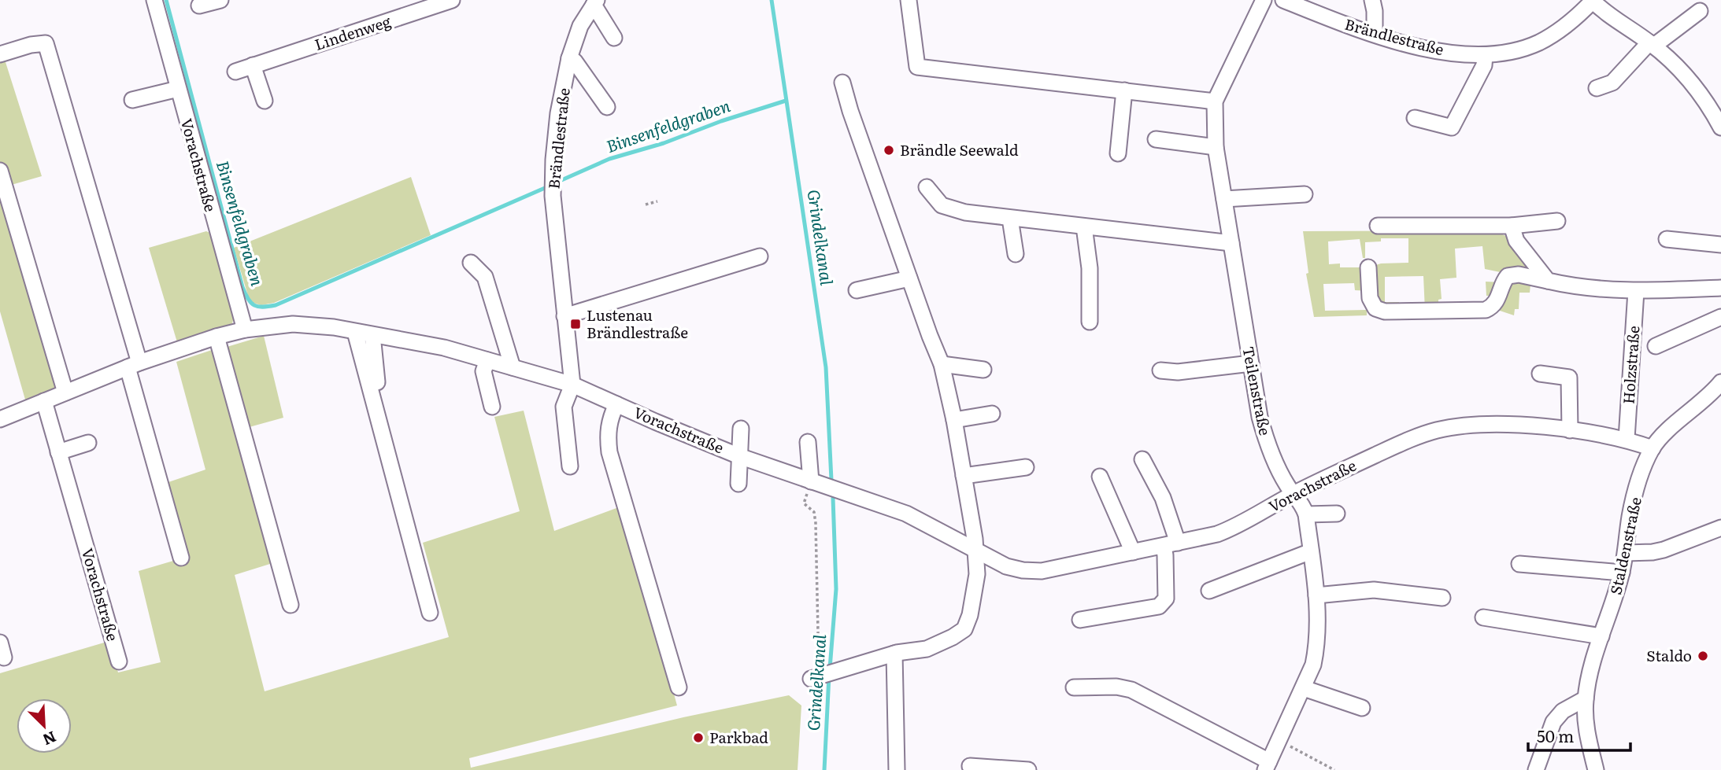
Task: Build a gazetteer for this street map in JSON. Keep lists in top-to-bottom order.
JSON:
{
  "streets": {
    "street": [
      "Lindenweg",
      "Brändlestraße",
      "Vorachstraße",
      "Holzstraße",
      "Teilenstraße",
      "Staldenstraße"
    ]
  },
  "crossings": [
    ["Brändlestraße", "Vorachstraße"],
    ["Vorachstraße", "Holzstraße"],
    ["Vorachstraße", "Teilenstraße"],
    ["Vorachstraße", "Staldenstraße"]
  ],
  "water": ["Binsenfeldgraben", "Grindelkanal"],
  "places": {
    "other": ["Brändle Seewald", "Staldo", "Parkbad"],
    "transit": ["Lustenau Brändlestraße"]
  },
  "scale_bar": "50 m",
  "north": "bottom right"
}
